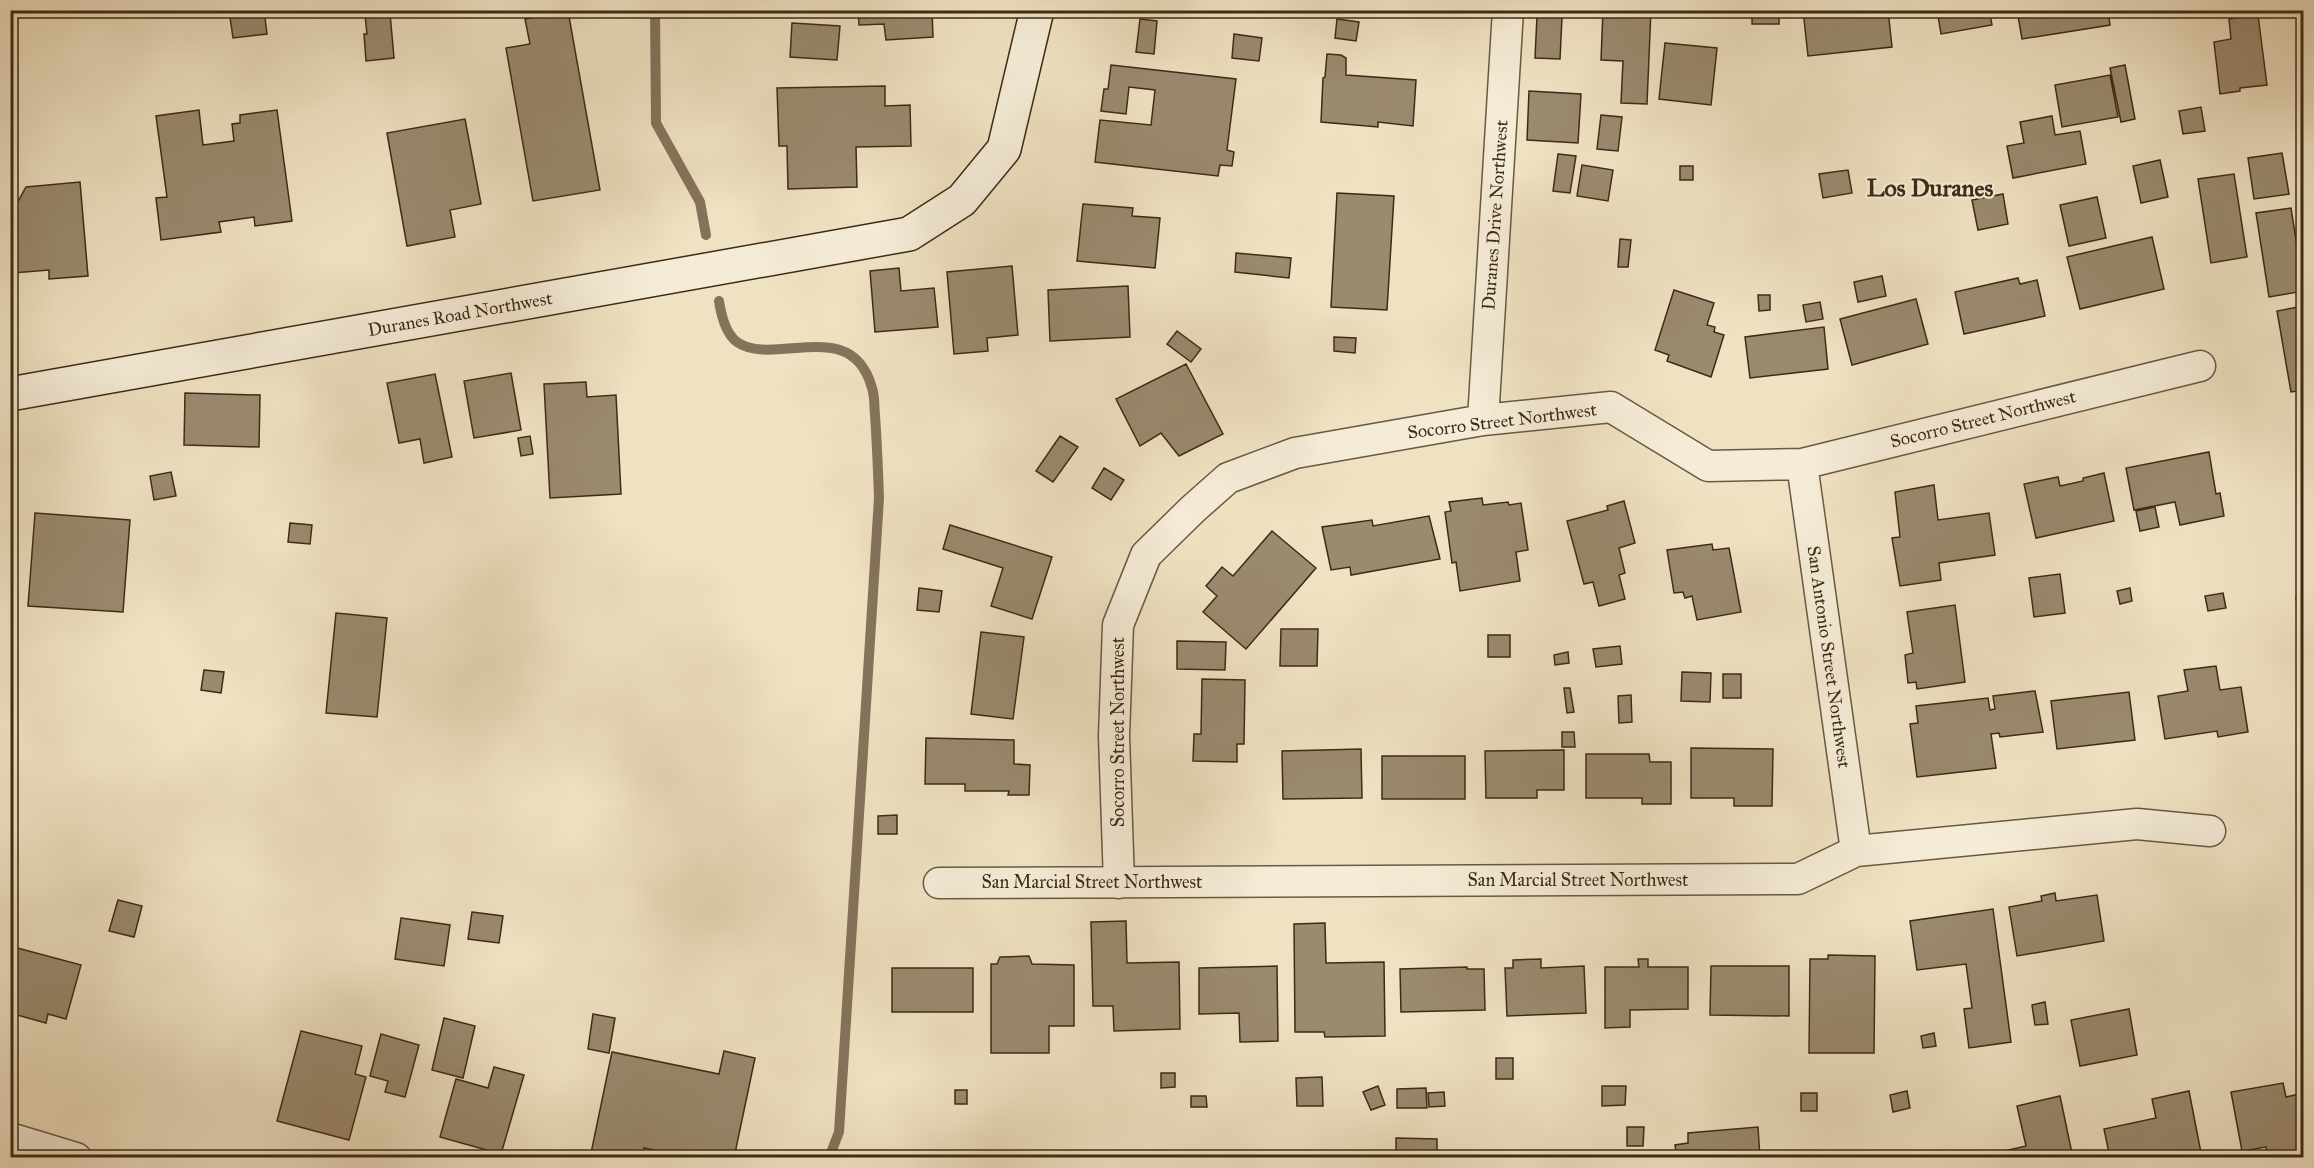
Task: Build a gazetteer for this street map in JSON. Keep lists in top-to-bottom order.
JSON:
{
  "streets": {
    "street": [
      "Duranes Drive Northwest",
      "Duranes Road Northwest",
      "Socorro Street Northwest",
      "San Antonio Street Northwest",
      "San Marcial Street Northwest"
    ]
  },
  "crossings": [
    ["Duranes Drive Northwest", "Socorro Street Northwest"],
    ["Socorro Street Northwest", "San Antonio Street Northwest"],
    ["Socorro Street Northwest", "San Marcial Street Northwest"],
    ["San Antonio Street Northwest", "San Marcial Street Northwest"]
  ],
  "districts": ["Los Duranes"]
}
